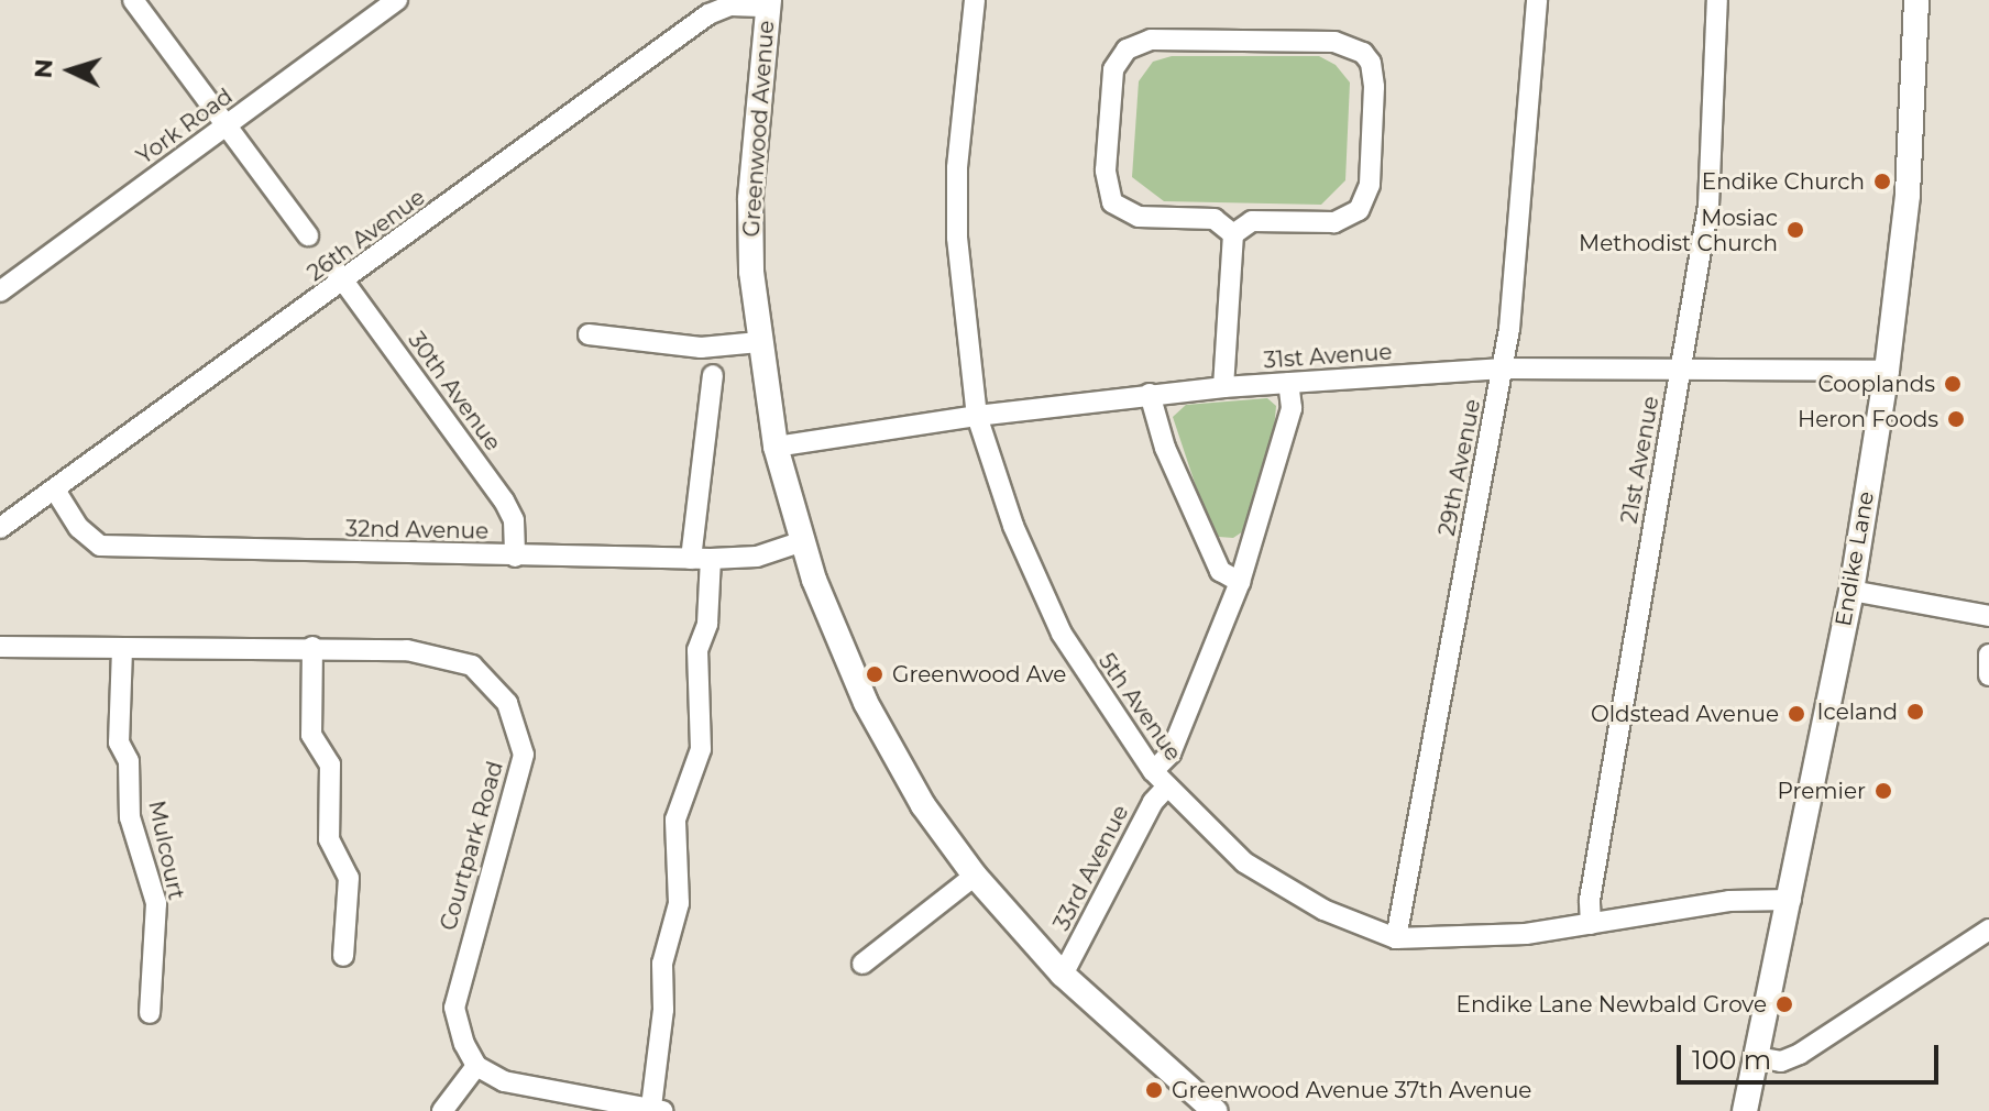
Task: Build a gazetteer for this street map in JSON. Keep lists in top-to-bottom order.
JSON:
{
  "streets": {
    "street": [
      "York Road",
      "Greenwood Avenue",
      "26th Avenue",
      "31st Avenue",
      "30th Avenue",
      "21st Avenue",
      "29th Avenue",
      "32nd Avenue",
      "Endike Lane",
      "5th Avenue",
      "Courtpark Road",
      "Mulcourt",
      "33rd Avenue"
    ]
  },
  "crossings": [
    ["Greenwood Avenue", "26th Avenue"],
    ["Greenwood Avenue", "31st Avenue"],
    ["Greenwood Avenue", "32nd Avenue"],
    ["Greenwood Avenue", "33rd Avenue"],
    ["26th Avenue", "30th Avenue"],
    ["26th Avenue", "32nd Avenue"],
    ["31st Avenue", "21st Avenue"],
    ["31st Avenue", "29th Avenue"],
    ["31st Avenue", "Endike Lane"],
    ["31st Avenue", "5th Avenue"],
    ["31st Avenue", "33rd Avenue"],
    ["30th Avenue", "32nd Avenue"],
    ["21st Avenue", "5th Avenue"],
    ["29th Avenue", "5th Avenue"],
    ["Endike Lane", "5th Avenue"],
    ["5th Avenue", "33rd Avenue"],
    ["Courtpark Road", "Mulcourt"]
  ],
  "places": [
    "Endike Church",
    "Mosiac Methodist Church",
    "Cooplands",
    "Heron Foods",
    "Greenwood Ave",
    "Iceland",
    "Oldstead Avenue",
    "Premier",
    "Endike Lane Newbald Grove",
    "Greenwood Avenue 37th Avenue"
  ],
  "scale_bar": "100 m",
  "north": "left"
}
